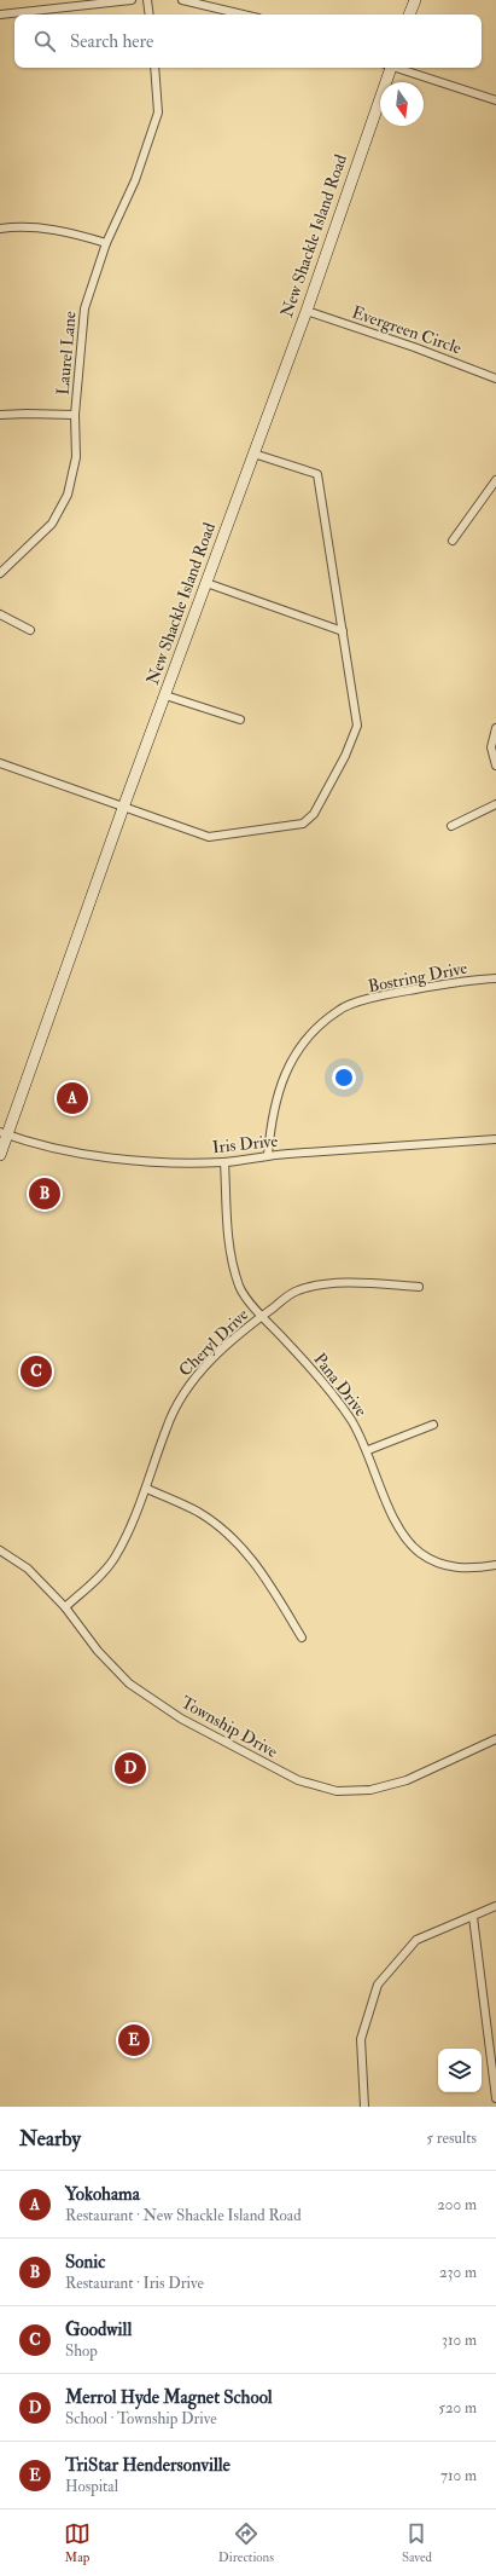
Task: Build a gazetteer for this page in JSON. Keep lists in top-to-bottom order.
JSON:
{
  "streets": {
    "main road": ["New Shackle Island Road"],
    "street": [
      "Evergreen Circle",
      "Laurel Lane",
      "Bostring Drive",
      "Iris Drive",
      "Cheryl Drive",
      "Pana Drive",
      "Township Drive"
    ]
  },
  "crossings": [
    ["New Shackle Island Road", "Evergreen Circle"],
    ["New Shackle Island Road", "Iris Drive"],
    ["Bostring Drive", "Iris Drive"],
    ["Iris Drive", "Pana Drive"],
    ["Cheryl Drive", "Pana Drive"],
    ["Cheryl Drive", "Township Drive"]
  ],
  "north": "bottom",
  "page": {
    "search": "Search here",
    "pins": [
      "A",
      "B",
      "C",
      "D",
      "E"
    ],
    "heading": ["Nearby", "5 results"],
    "list": [
      {
        "mark": "A",
        "name": "Yokohama",
        "note": "Restaurant · New Shackle Island Road",
        "value": "200 m"
      },
      {
        "mark": "B",
        "name": "Sonic",
        "note": "Restaurant · Iris Drive",
        "value": "230 m"
      },
      {
        "mark": "C",
        "name": "Goodwill",
        "note": "Shop",
        "value": "310 m"
      },
      {
        "mark": "D",
        "name": "Merrol Hyde Magnet School",
        "note": "School · Township Drive",
        "value": "520 m"
      },
      {
        "mark": "E",
        "name": "TriStar Hendersonville",
        "note": "Hospital",
        "value": "710 m"
      }
    ],
    "nav": ["Map", "Directions", "Saved"]
  }
}
